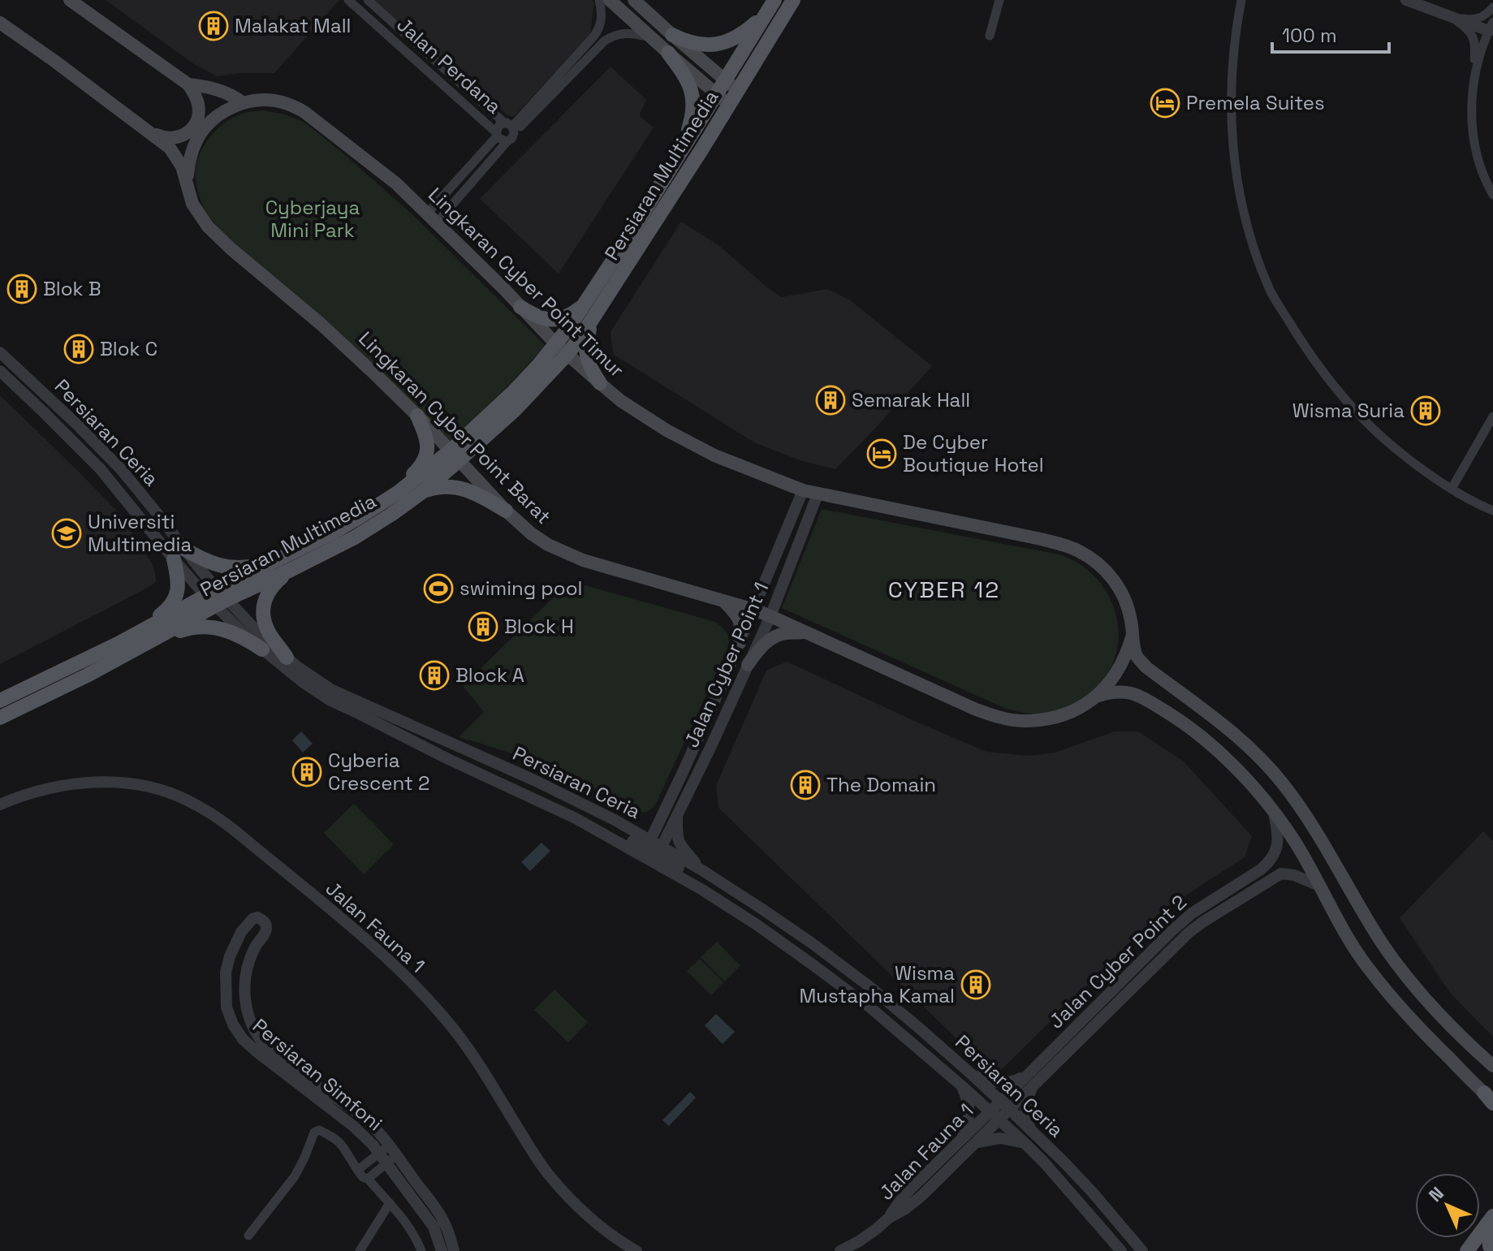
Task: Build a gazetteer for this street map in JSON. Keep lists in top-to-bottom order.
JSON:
{
  "streets": {
    "main road": ["Persiaran Multimedia", "Lingkaran Cyber Point Timur", "Lingkaran Cyber Point Barat"],
    "street": [
      "Jalan Perdana",
      "Persiaran Ceria",
      "Jalan Cyber Point 1",
      "Jalan Fauna 1",
      "Jalan Cyber Point 2",
      "Persiaran Simfoni"
    ]
  },
  "crossings": [
    ["Jalan Perdana", "Lingkaran Cyber Point Timur"],
    ["Persiaran Multimedia", "Lingkaran Cyber Point Timur"],
    ["Persiaran Multimedia", "Lingkaran Cyber Point Barat"],
    ["Persiaran Multimedia", "Persiaran Ceria"],
    ["Lingkaran Cyber Point Timur", "Jalan Cyber Point 1"],
    ["Lingkaran Cyber Point Barat", "Jalan Cyber Point 1"],
    ["Persiaran Ceria", "Jalan Cyber Point 1"],
    ["Persiaran Ceria", "Jalan Fauna 1"],
    ["Persiaran Ceria", "Jalan Cyber Point 2"],
    ["Jalan Fauna 1", "Jalan Cyber Point 2"]
  ],
  "districts": ["CYBER 12"],
  "parks": ["Cyberjaya Mini Park"],
  "places": {
    "building": [
      "Malakat Mall",
      "Blok B",
      "Blok C",
      "Semarak Hall",
      "Wisma Suria",
      "Block H",
      "Block A",
      "Cyberia Crescent 2",
      "The Domain",
      "Wisma Mustapha Kamal"
    ],
    "hotel": ["Premela Suites", "De Cyber Boutique Hotel"],
    "school or university": ["Universiti Multimedia"],
    "sports": ["swiming pool"]
  },
  "scale_bar": "100 m",
  "north": "top left"
}
